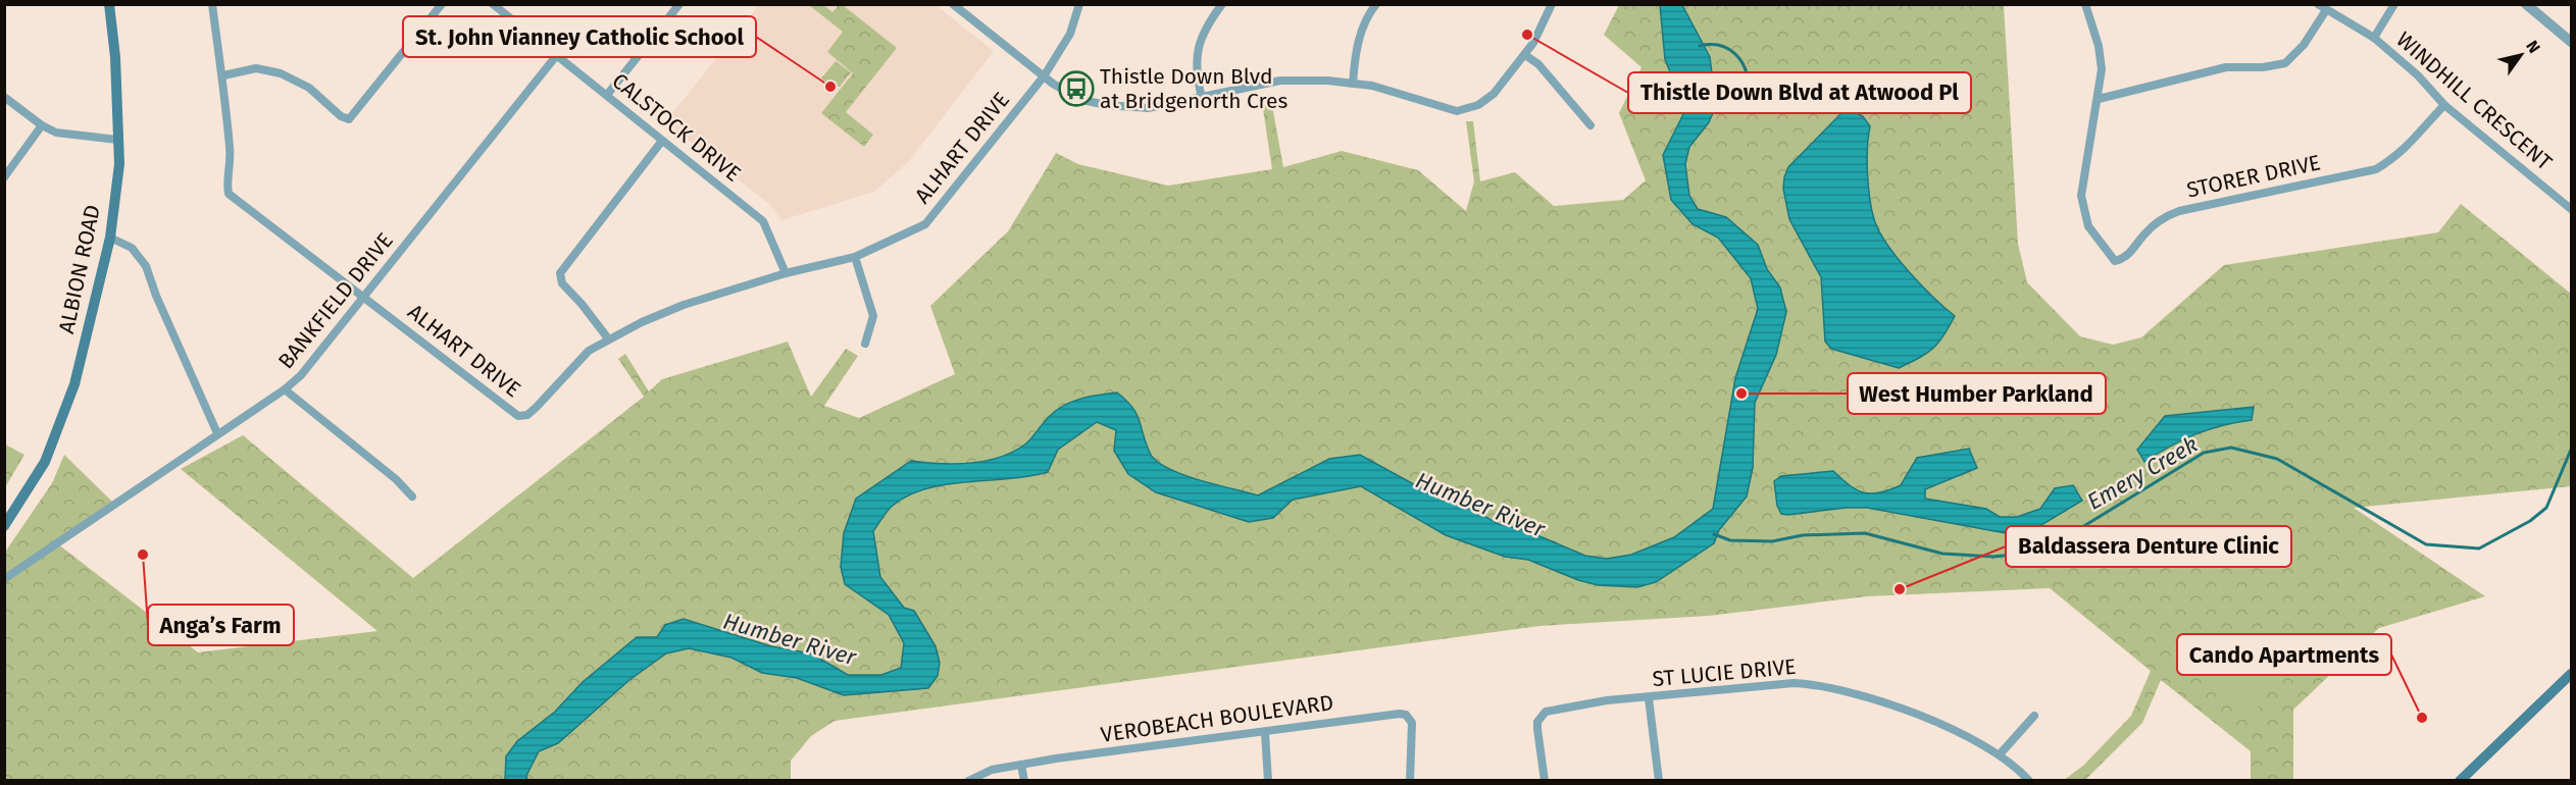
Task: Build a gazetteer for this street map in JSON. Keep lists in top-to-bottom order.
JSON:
{
  "streets": {
    "main road": ["ALBION ROAD"],
    "street": [
      "WINDHILL CRESCENT",
      "CALSTOCK DRIVE",
      "ALHART DRIVE",
      "STORER DRIVE",
      "BANKFIELD DRIVE",
      "ST LUCIE DRIVE",
      "VEROBEACH BOULEVARD"
    ]
  },
  "crossings": [
    ["WINDHILL CRESCENT", "STORER DRIVE"],
    ["CALSTOCK DRIVE", "ALHART DRIVE"],
    ["CALSTOCK DRIVE", "BANKFIELD DRIVE"],
    ["ALHART DRIVE", "BANKFIELD DRIVE"]
  ],
  "water": ["Emery Creek", "Humber River"],
  "places": {
    "other": [
      "Thistle Down Blvd at Atwood Pl",
      "St. John Vianney Catholic School",
      "West Humber Parkland",
      "Anga’s Farm",
      "Baldassera Denture Clinic",
      "Cando Apartments"
    ],
    "bus stop": ["Thistle Down Blvd at Bridgenorth Cres"]
  },
  "north": "top right"
}
